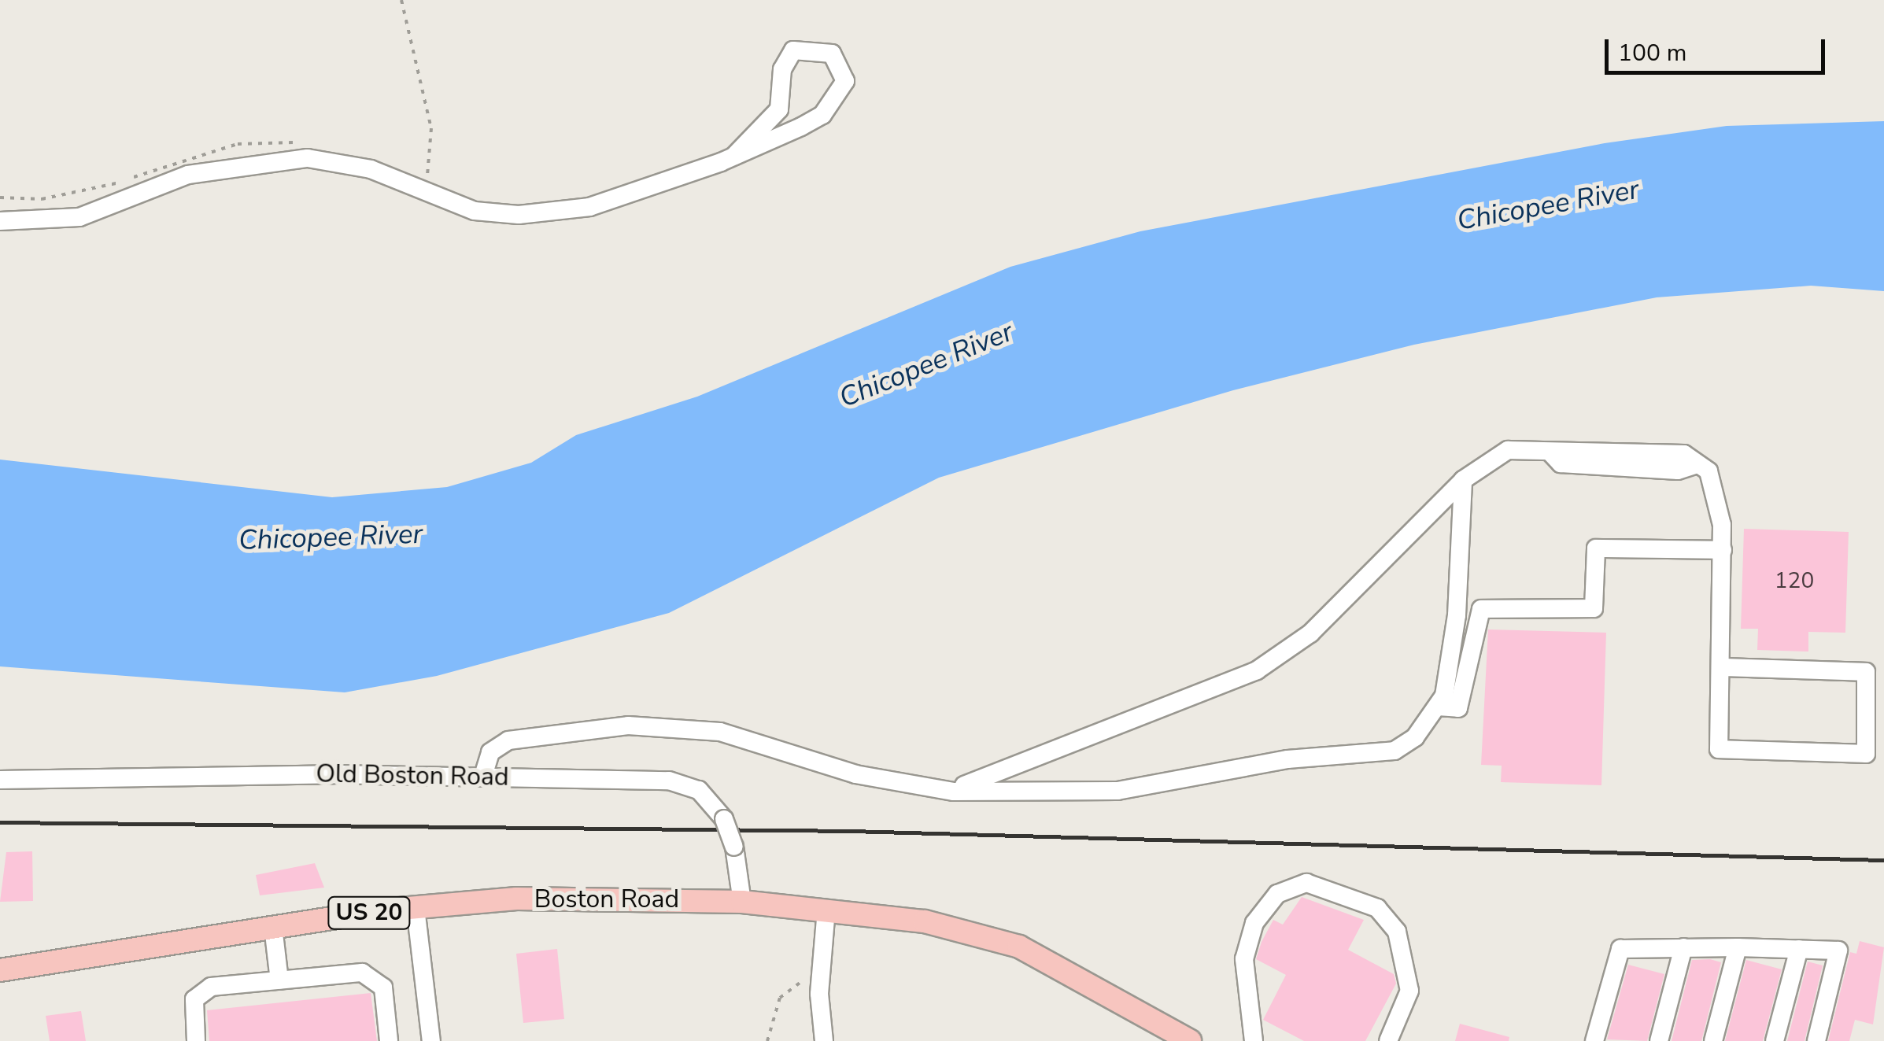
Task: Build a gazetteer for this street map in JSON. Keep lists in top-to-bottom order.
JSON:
{
  "streets": {
    "main road": ["Boston Road", "US 20"],
    "street": ["Old Boston Road"]
  },
  "crossings": [
    ["Old Boston Road", "Boston Road"]
  ],
  "water": ["Chicopee River"],
  "house_numbers": ["120"],
  "scale_bar": "100 m"
}
